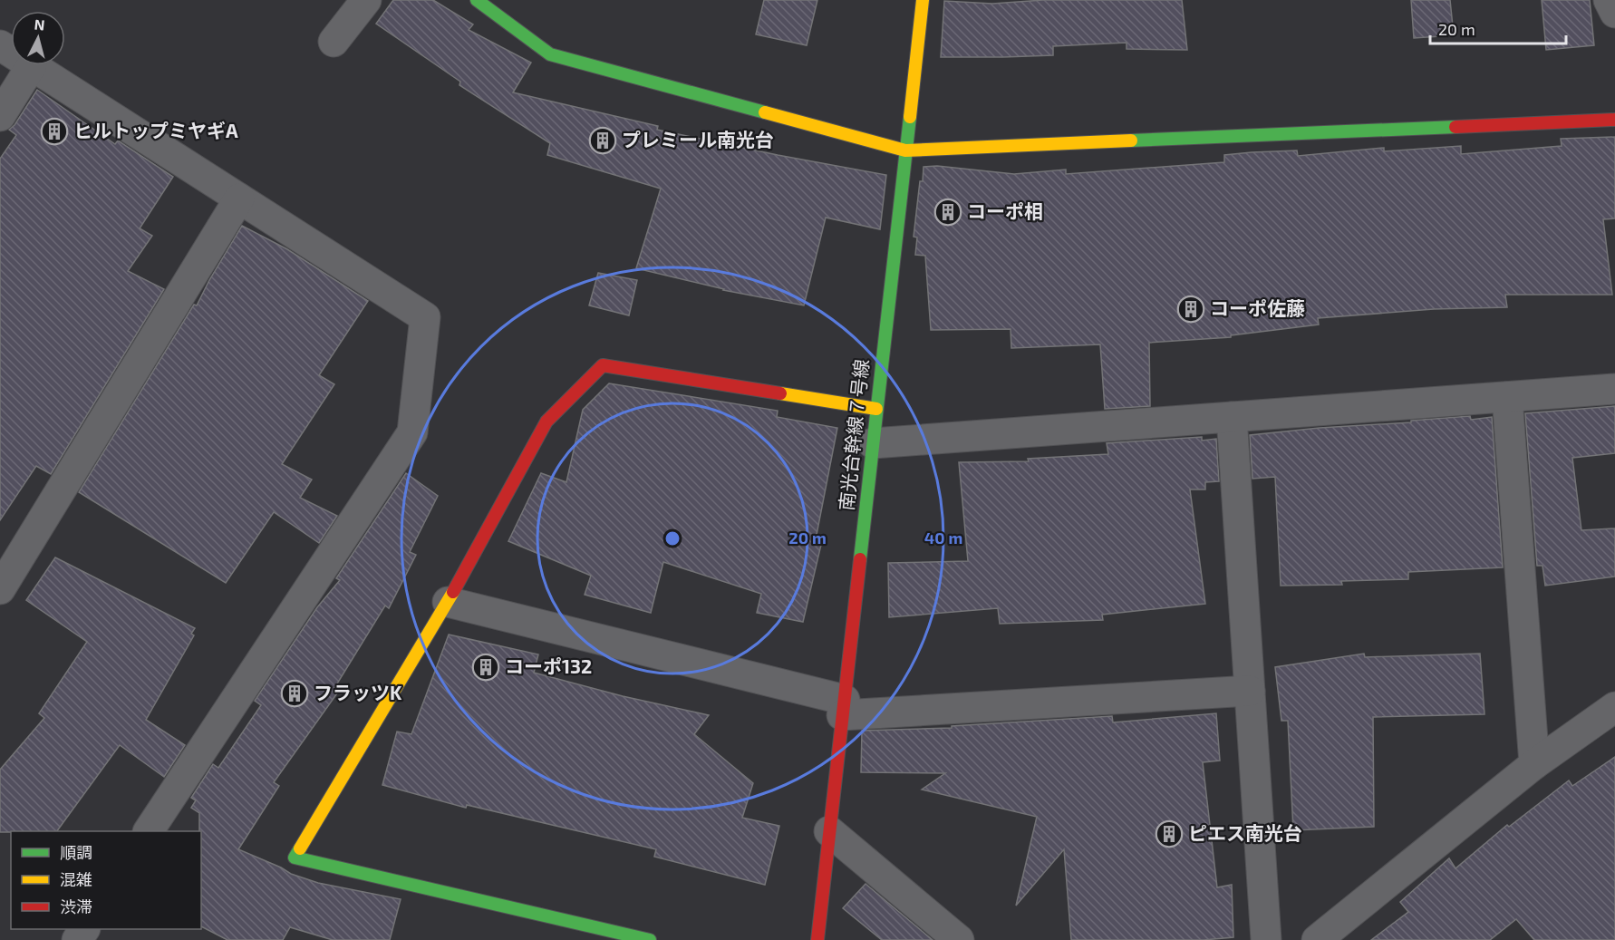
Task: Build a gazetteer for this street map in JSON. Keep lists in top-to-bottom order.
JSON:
{
  "streets": {
    "street": ["南光台幹線７号線"]
  },
  "places": {
    "building": [
      "ヒルトップミヤギA",
      "プレミール南光台",
      "コーポ相",
      "コーポ佐藤",
      "コーポ132",
      "フラッツK",
      "ピエス南光台"
    ]
  },
  "legend": ["順調", "混雑", "渋滞"],
  "scale_bar": "20 m",
  "north": "top",
  "rings": ["20 m", "40 m"]
}
